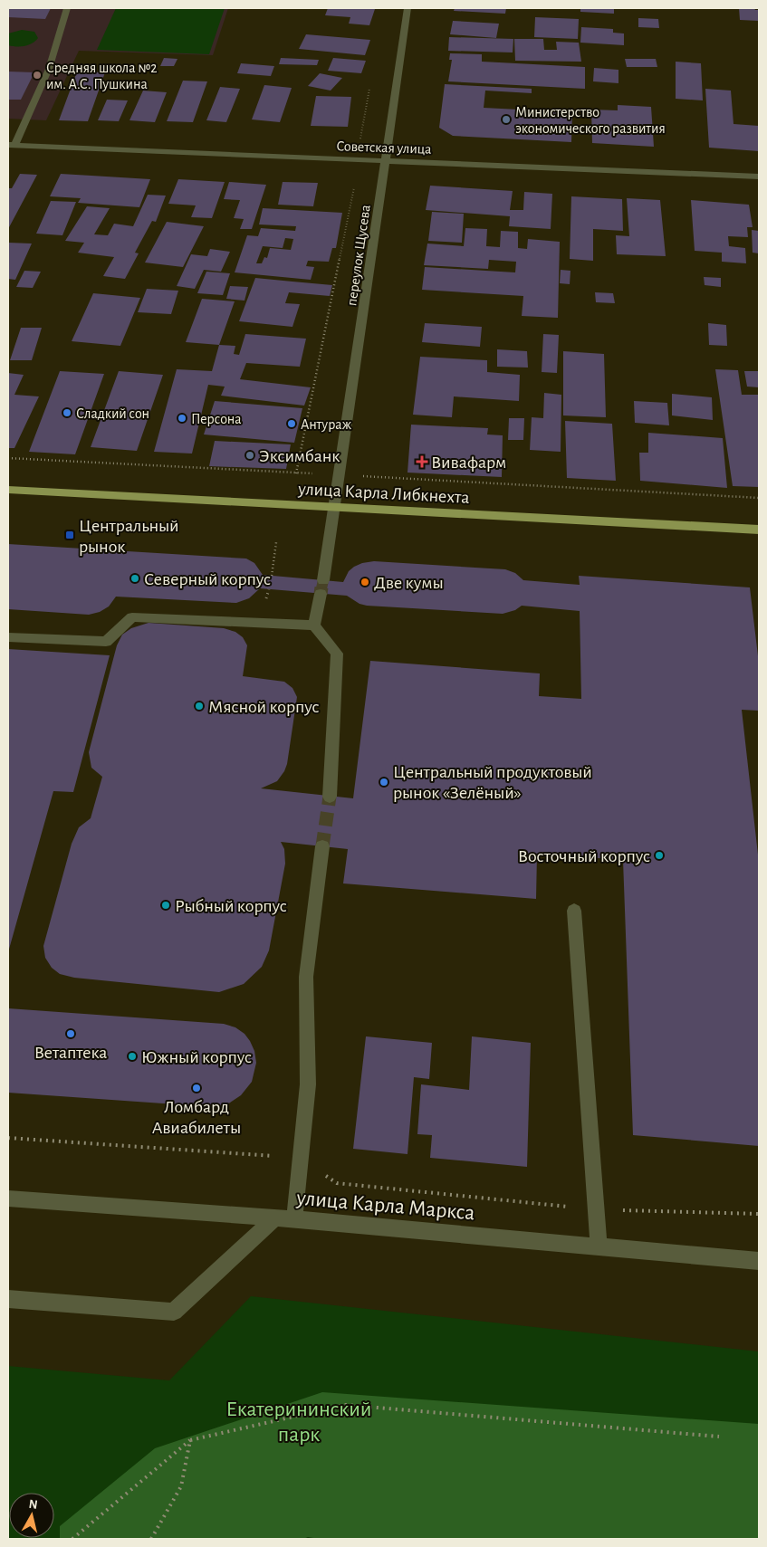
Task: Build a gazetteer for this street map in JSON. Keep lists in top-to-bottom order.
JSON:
{
  "streets": {
    "main road": ["улица Карла Либкнехта"],
    "street": ["Советская улица", "переулок Щусева", "улица Карла Маркса"]
  },
  "crossings": [
    ["Советская улица", "переулок Щусева"],
    ["переулок Щусева", "улица Карла Либкнехта"]
  ],
  "parks": ["Екатерининский парк"],
  "places": {
    "other": [
      "Средняя школа №2 им. А.С. Пушкина",
      "Министерство экономического развития",
      "Сладкий сон",
      "Персона",
      "Антураж",
      "Эксимбанк",
      "Северный корпус",
      "Две кумы",
      "Мясной корпус",
      "Центральный продуктовый рынок «Зелёный»",
      "Восточный корпус",
      "Рыбный корпус",
      "Ветаптека",
      "Южный корпус",
      "Ломбард Авиабилеты"
    ],
    "health": ["Вивафарм"],
    "transit": ["Центральный рынок"]
  },
  "north": "top"
}
